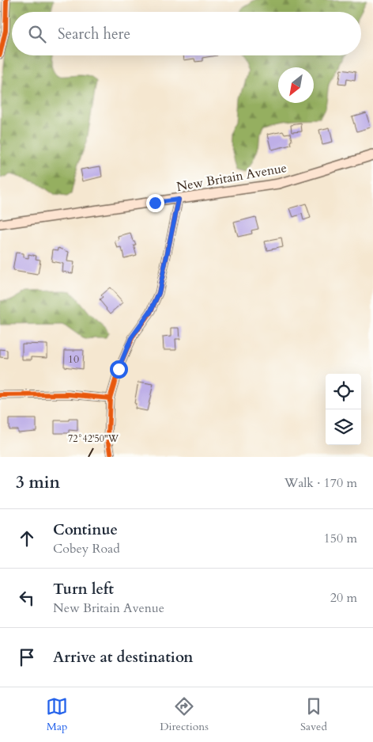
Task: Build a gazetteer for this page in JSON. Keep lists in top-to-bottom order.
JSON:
{
  "streets": {
    "main road": ["New Britain Avenue"]
  },
  "house_numbers": ["10"],
  "north": "bottom left",
  "page": {
    "search": "Search here",
    "heading": ["3 min", "Walk · 170 m"],
    "list": [
      ["Continue", "Cobey Road", "150 m"],
      ["Turn left", "New Britain Avenue", "20 m"],
      "Arrive at destination"
    ],
    "nav": ["Map", "Directions", "Saved"]
  },
  "coordinates": ["72°42'50\"W"]
}
